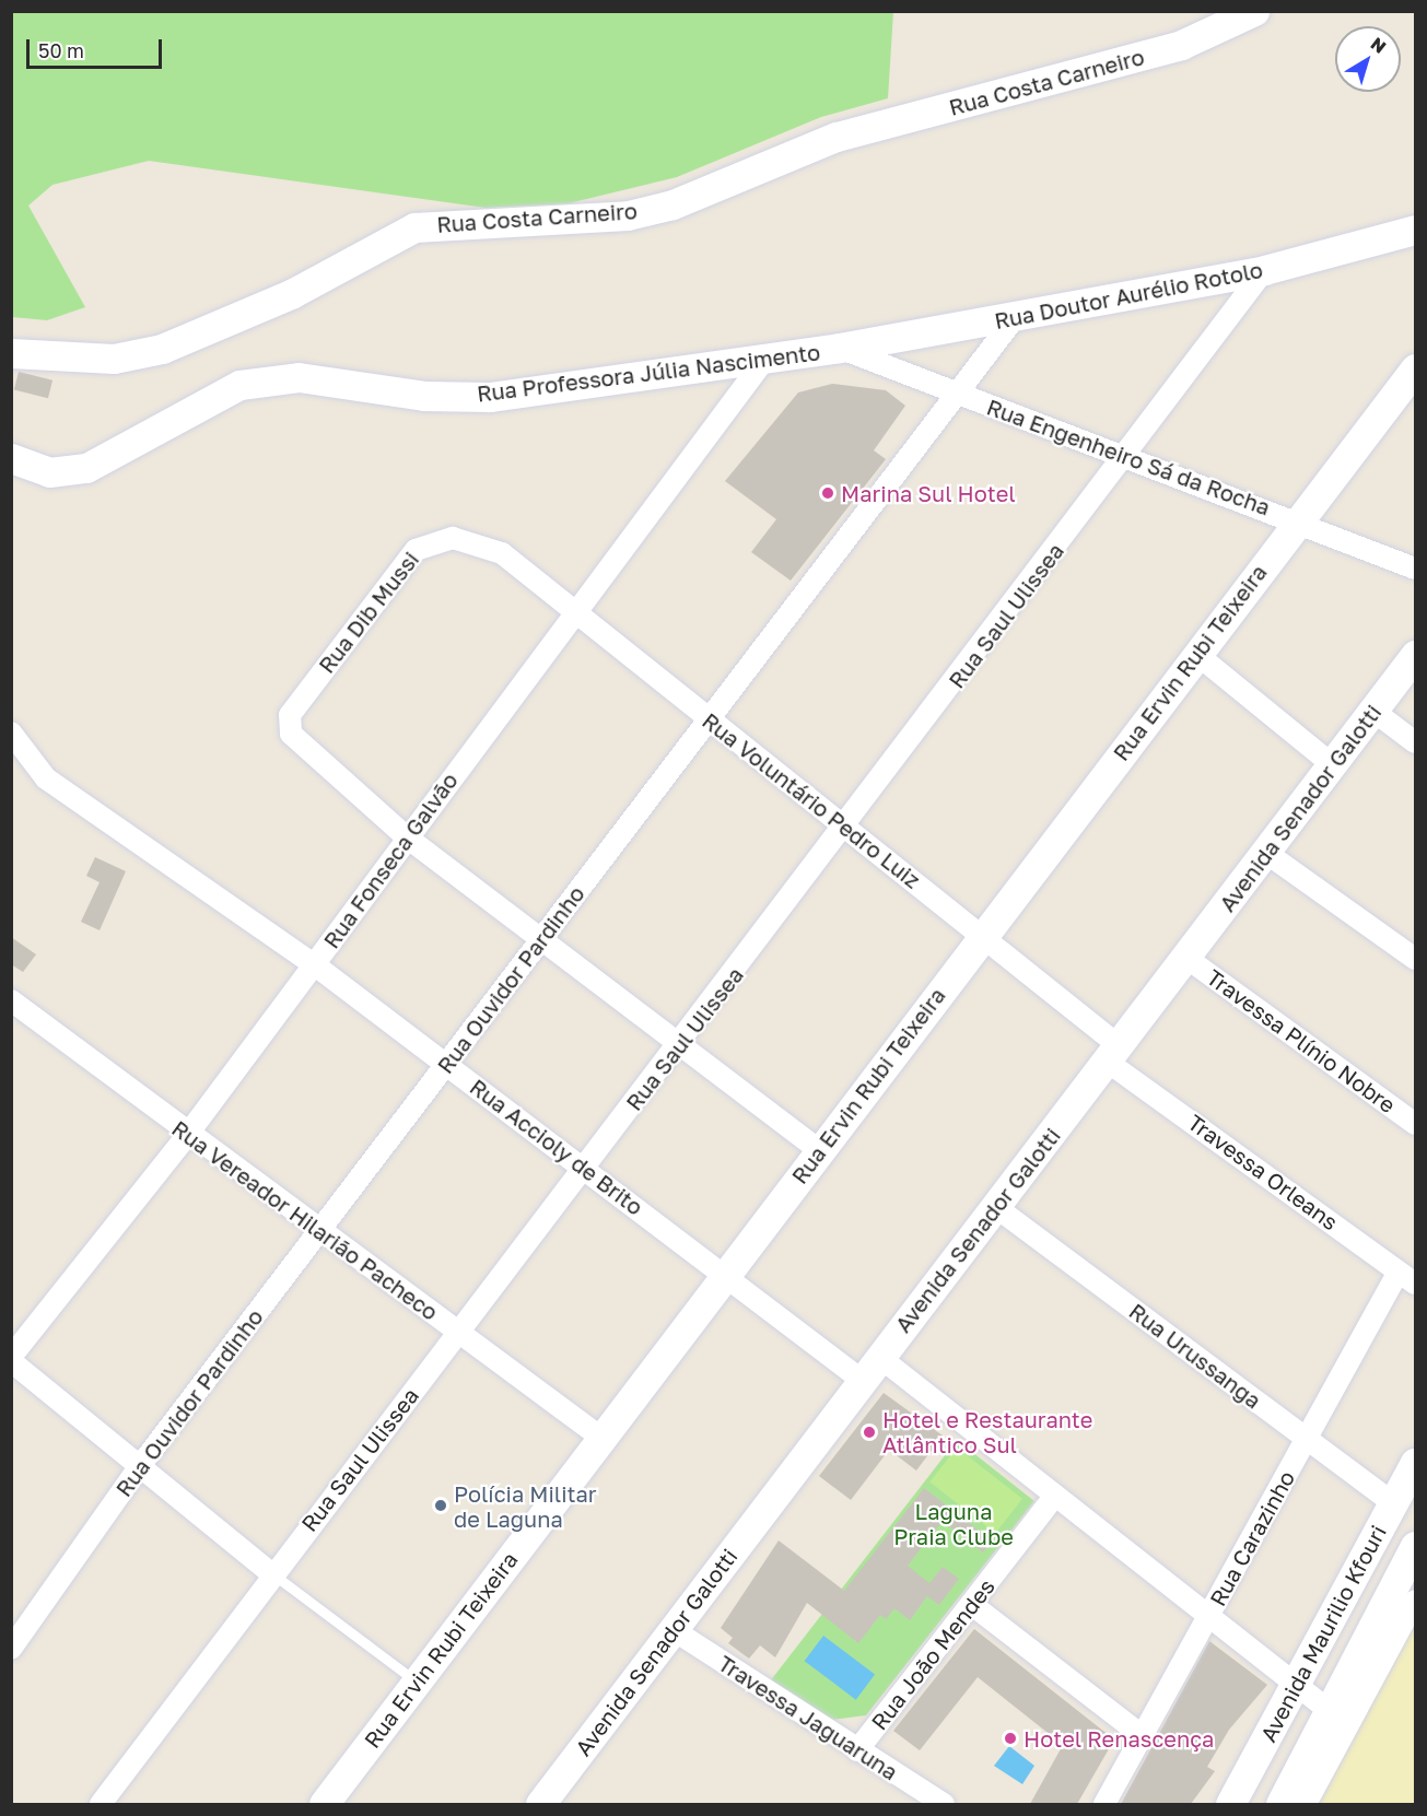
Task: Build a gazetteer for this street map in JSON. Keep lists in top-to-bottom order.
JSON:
{
  "streets": {
    "street": [
      "Rua Costa Carneiro",
      "Rua Doutor Aurélio Rotolo",
      "Rua Professora Júlia Nascimento",
      "Rua Engenheiro Sá da Rocha",
      "Rua Dib Mussi",
      "Rua Saul Ulissea",
      "Rua Ervin Rubi Teixeira",
      "Rua Voluntário Pedro Luiz",
      "Avenida Senador Galotti",
      "Rua Fonseca Galvão",
      "Rua Ouvidor Pardinho",
      "Travessa Plínio Nobre",
      "Rua Accioly de Brito",
      "Travessa Orleans",
      "Rua Vereador Hilarião Pacheco",
      "Rua Urussanga",
      "Rua Carazinho",
      "Avenida Maurilio Kfouri",
      "Rua João Mendes",
      "Travessa Jaguaruna"
    ]
  },
  "crossings": [
    ["Rua Doutor Aurélio Rotolo", "Rua Professora Júlia Nascimento"],
    ["Rua Doutor Aurélio Rotolo", "Rua Engenheiro Sá da Rocha"],
    ["Rua Doutor Aurélio Rotolo", "Rua Saul Ulissea"],
    ["Rua Doutor Aurélio Rotolo", "Rua Ouvidor Pardinho"],
    ["Rua Professora Júlia Nascimento", "Rua Engenheiro Sá da Rocha"],
    ["Rua Professora Júlia Nascimento", "Rua Fonseca Galvão"],
    ["Rua Engenheiro Sá da Rocha", "Rua Saul Ulissea"],
    ["Rua Engenheiro Sá da Rocha", "Rua Ervin Rubi Teixeira"],
    ["Rua Engenheiro Sá da Rocha", "Rua Ouvidor Pardinho"],
    ["Rua Dib Mussi", "Rua Voluntário Pedro Luiz"],
    ["Rua Dib Mussi", "Rua Fonseca Galvão"],
    ["Rua Saul Ulissea", "Rua Voluntário Pedro Luiz"],
    ["Rua Saul Ulissea", "Rua Accioly de Brito"],
    ["Rua Saul Ulissea", "Rua Vereador Hilarião Pacheco"],
    ["Rua Ervin Rubi Teixeira", "Rua Voluntário Pedro Luiz"],
    ["Rua Ervin Rubi Teixeira", "Rua Accioly de Brito"],
    ["Rua Ervin Rubi Teixeira", "Rua Vereador Hilarião Pacheco"],
    ["Rua Voluntário Pedro Luiz", "Avenida Senador Galotti"],
    ["Rua Voluntário Pedro Luiz", "Rua Fonseca Galvão"],
    ["Rua Voluntário Pedro Luiz", "Rua Ouvidor Pardinho"],
    ["Rua Voluntário Pedro Luiz", "Travessa Orleans"],
    ["Avenida Senador Galotti", "Travessa Plínio Nobre"],
    ["Avenida Senador Galotti", "Rua Accioly de Brito"],
    ["Avenida Senador Galotti", "Travessa Orleans"],
    ["Avenida Senador Galotti", "Rua Urussanga"],
    ["Avenida Senador Galotti", "Travessa Jaguaruna"],
    ["Rua Fonseca Galvão", "Rua Accioly de Brito"],
    ["Rua Fonseca Galvão", "Rua Vereador Hilarião Pacheco"],
    ["Rua Ouvidor Pardinho", "Rua Accioly de Brito"],
    ["Rua Ouvidor Pardinho", "Rua Vereador Hilarião Pacheco"],
    ["Rua Accioly de Brito", "Rua Carazinho"],
    ["Rua Accioly de Brito", "Avenida Maurilio Kfouri"],
    ["Rua Accioly de Brito", "Rua João Mendes"],
    ["Travessa Orleans", "Rua Carazinho"],
    ["Rua Urussanga", "Rua Carazinho"],
    ["Rua Urussanga", "Avenida Maurilio Kfouri"],
    ["Rua João Mendes", "Travessa Jaguaruna"]
  ],
  "parks": ["Laguna Praia Clube"],
  "places": [
    "Marina Sul Hotel",
    "Hotel e Restaurante Atlântico Sul",
    "Polícia Militar de Laguna",
    "Hotel Renascença"
  ],
  "scale_bar": "50 m",
  "north": "top right"
}
